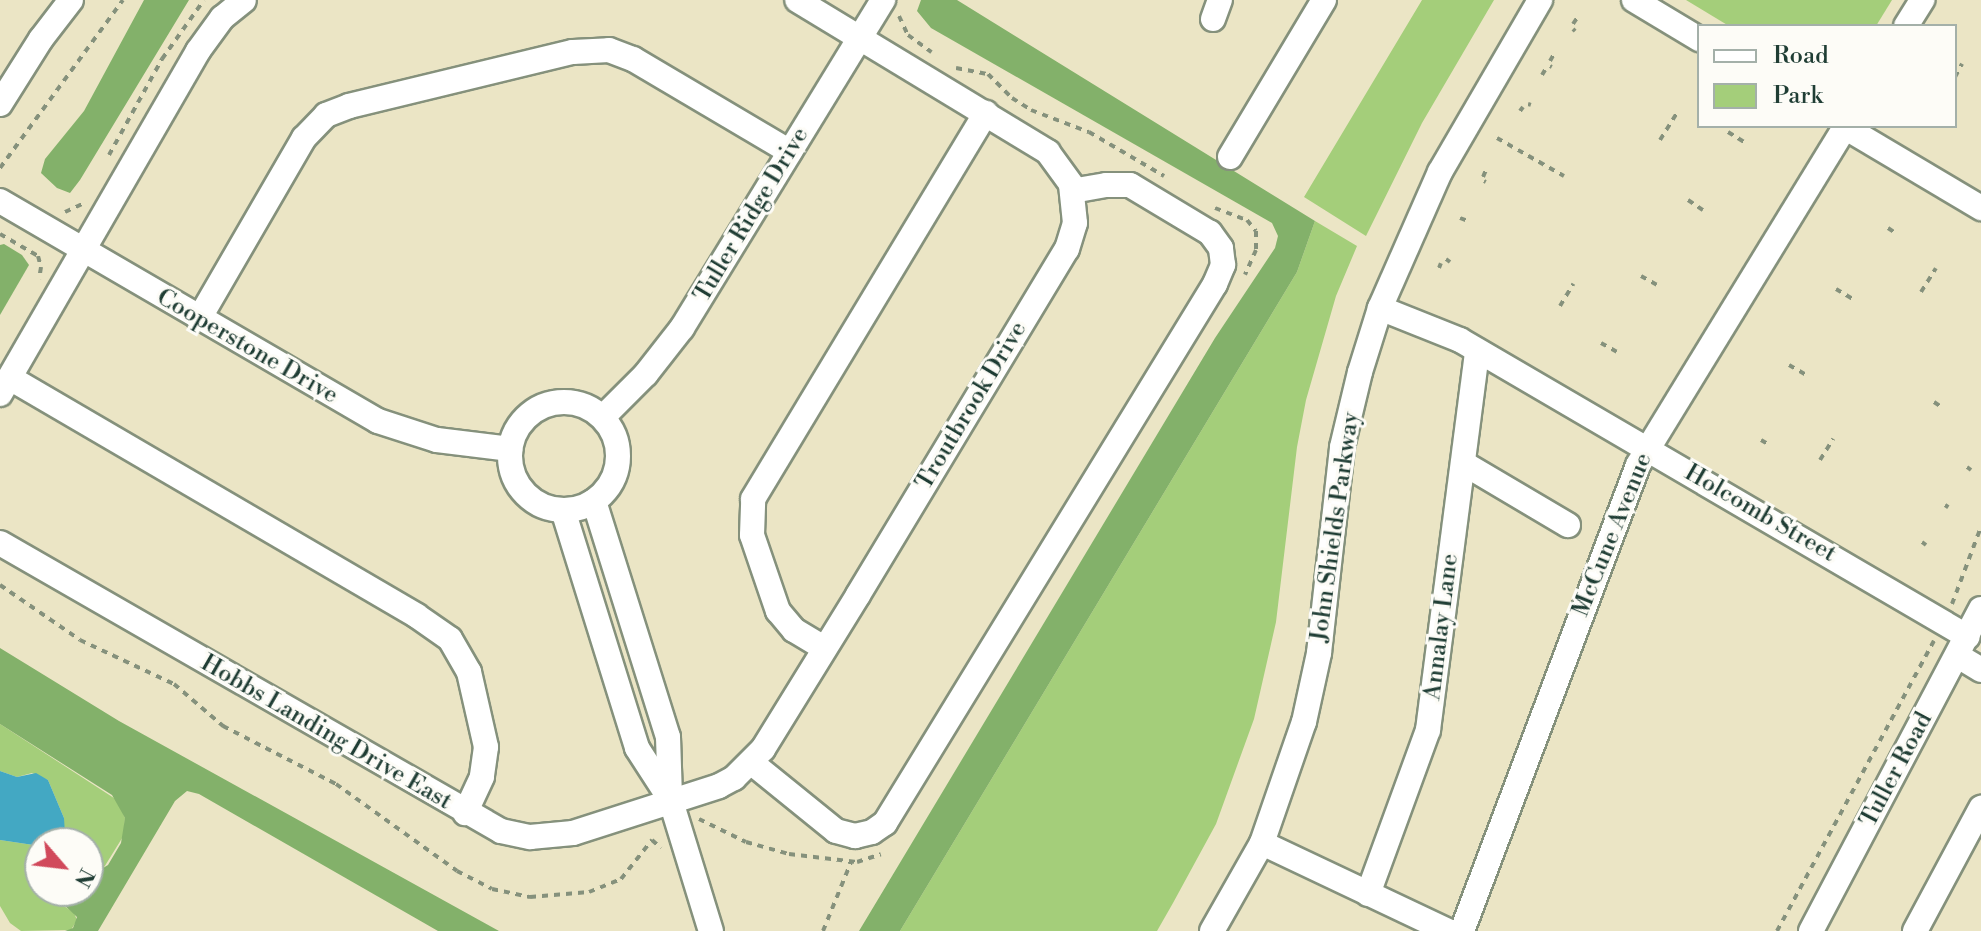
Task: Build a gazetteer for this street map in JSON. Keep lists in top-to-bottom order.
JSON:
{
  "streets": {
    "street": [
      "Tuller Ridge Drive",
      "Cooperstone Drive",
      "Troutbrook Drive",
      "Holcomb Street",
      "John Shields Parkway",
      "McCune Avenue",
      "Annalay Lane",
      "Hobbs Landing Drive East",
      "Tuller Road"
    ]
  },
  "crossings": [
    ["Tuller Ridge Drive", "Cooperstone Drive"],
    ["Troutbrook Drive", "Hobbs Landing Drive East"],
    ["Holcomb Street", "John Shields Parkway"],
    ["Holcomb Street", "McCune Avenue"],
    ["Holcomb Street", "Annalay Lane"],
    ["Holcomb Street", "Tuller Road"]
  ],
  "legend": ["Road", "Park"],
  "north": "bottom right"
}
